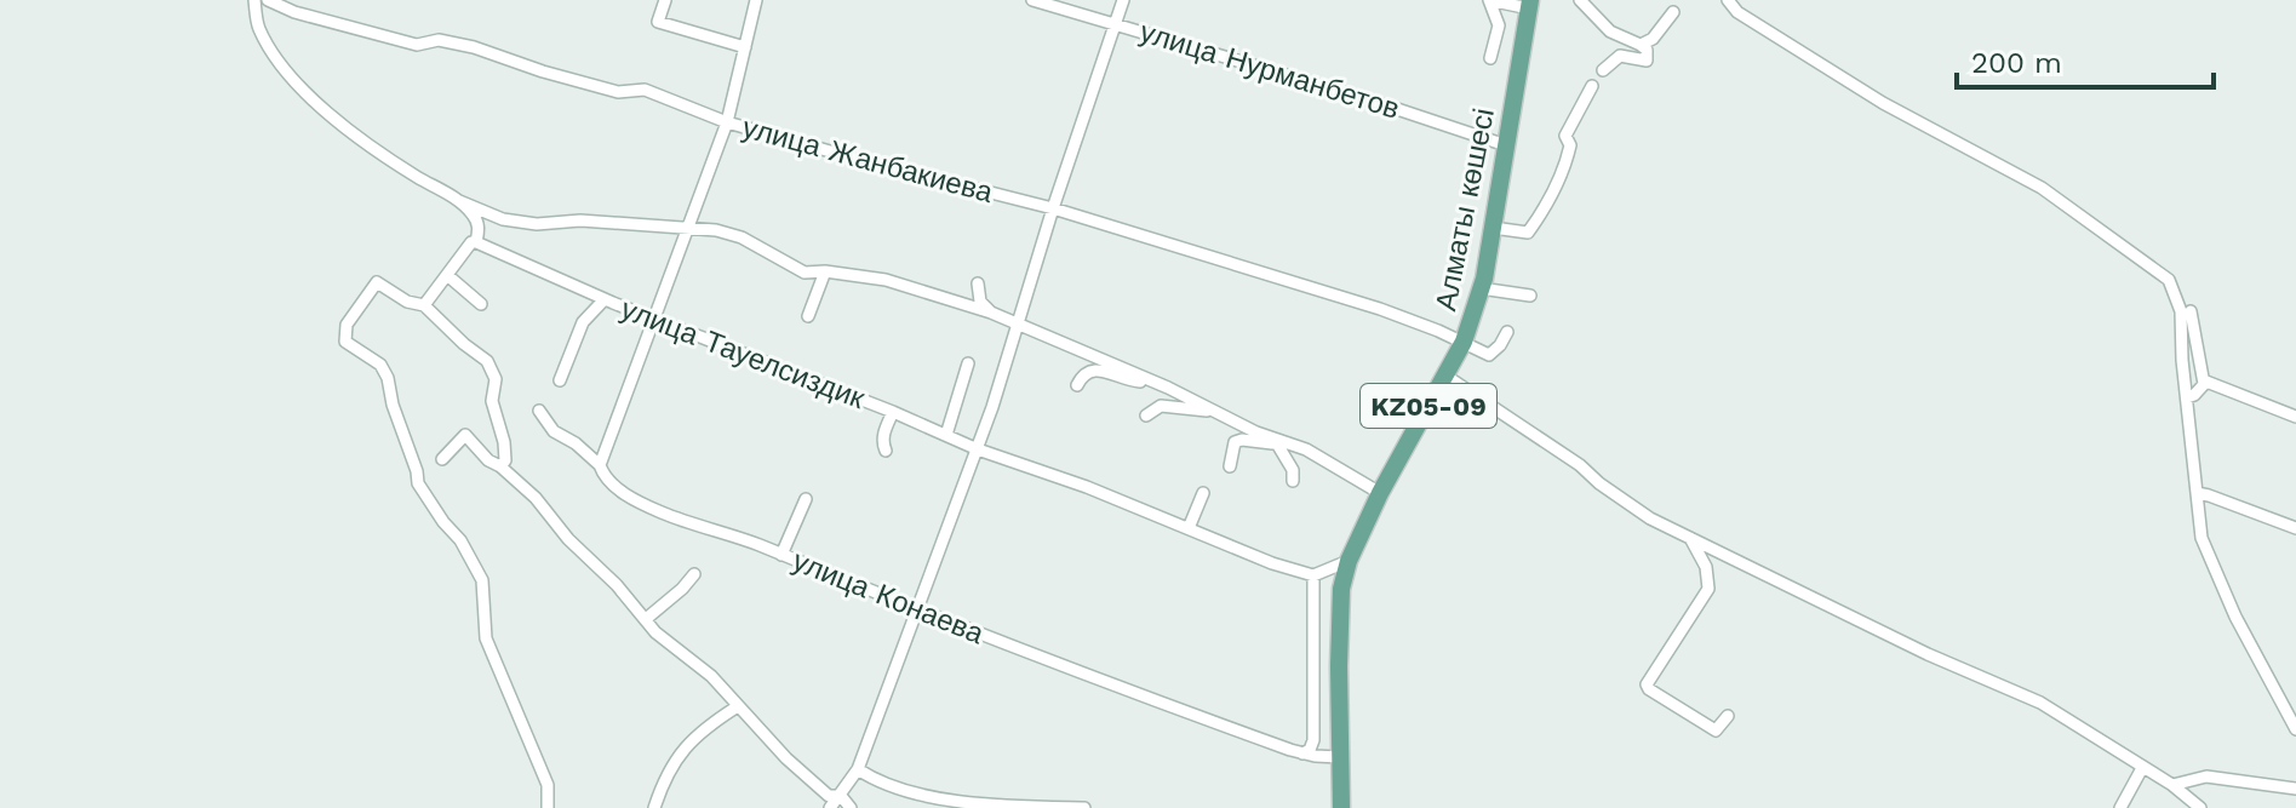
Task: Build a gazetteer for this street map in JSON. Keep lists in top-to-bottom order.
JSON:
{
  "streets": {
    "main road": ["Алматы көшесі", "KZ05-09"],
    "street": [
      "улица Нурманбетов",
      "улица Жанбакиева",
      "улица Тауелсиздик",
      "улица Конаева"
    ]
  },
  "crossings": [
    ["улица Нурманбетов", "Алматы көшесі"],
    ["улица Жанбакиева", "Алматы көшесі"],
    ["Алматы көшесі", "улица Конаева"]
  ],
  "scale_bar": "200 m"
}
